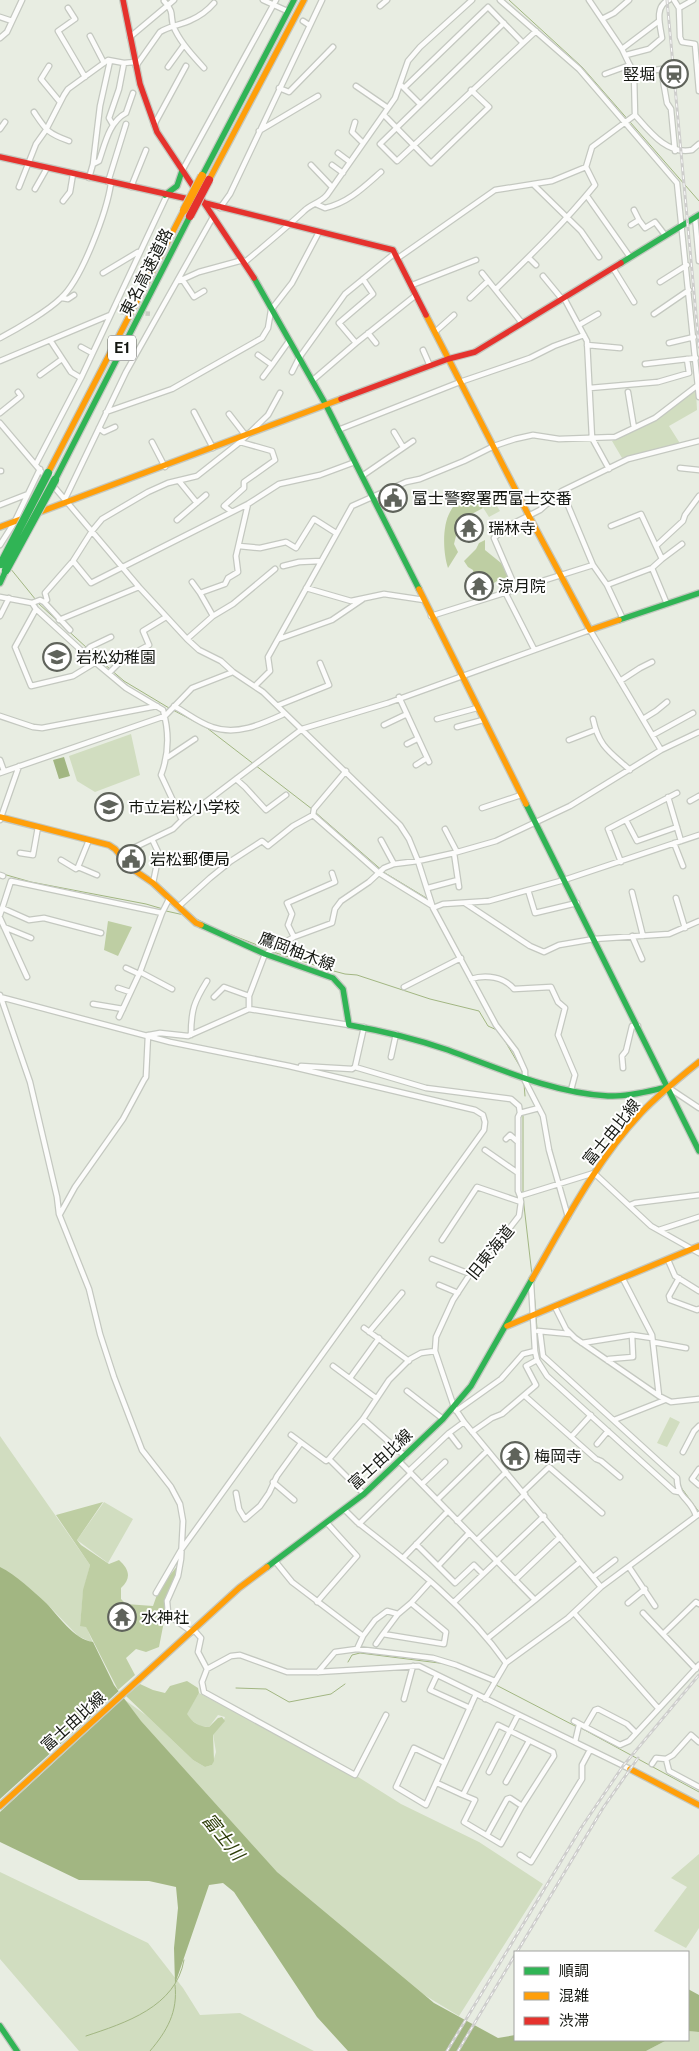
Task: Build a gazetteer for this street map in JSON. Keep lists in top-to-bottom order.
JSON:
{
  "streets": {
    "main road": [
      "東名高速道路",
      "E1",
      "鷹岡柚木線",
      "富士由比線"
    ],
    "street": ["旧東海道"]
  },
  "water": ["富士川"],
  "places": {
    "station": ["竪堀"],
    "public building": ["富士警察署西富士交番", "岩松郵便局"],
    "temple": [
      "瑞林寺",
      "涼月院",
      "梅岡寺",
      "水神社"
    ],
    "school or university": ["岩松幼稚園", "市立岩松小学校"]
  },
  "legend": ["順調", "混雑", "渋滞"]
}
